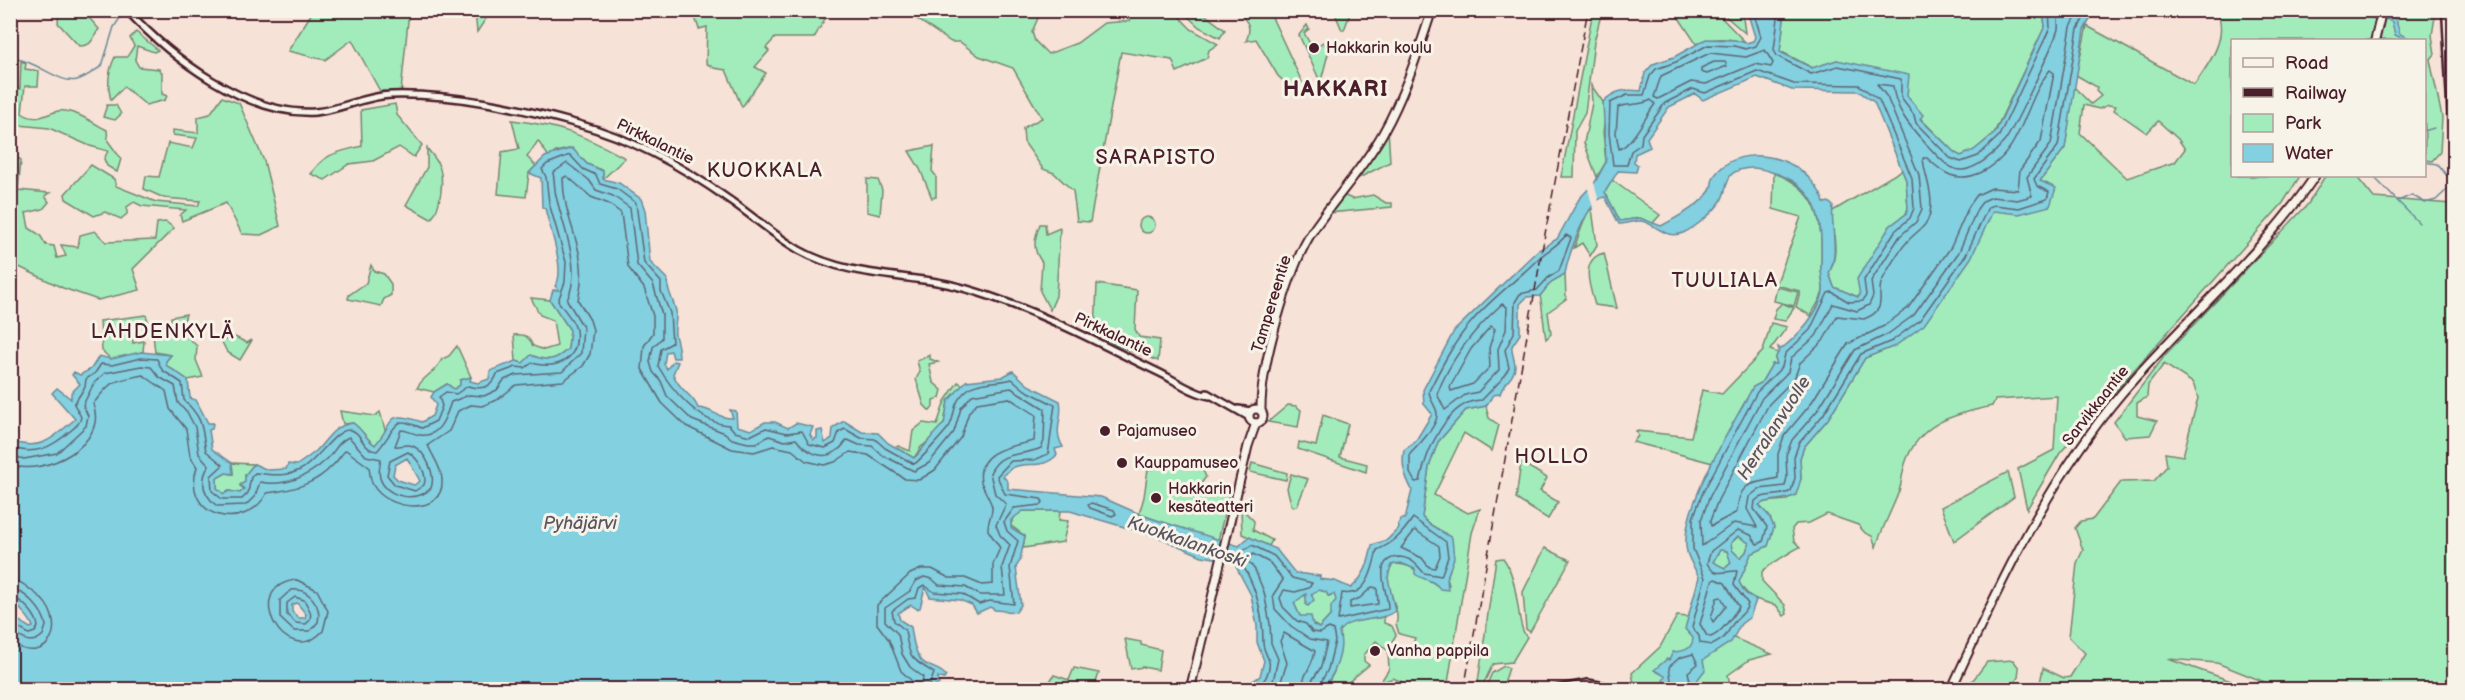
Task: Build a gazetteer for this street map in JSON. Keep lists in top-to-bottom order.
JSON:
{
  "streets": {
    "main road": ["Tampereentie", "Sarvikkaantie"],
    "street": ["Pirkkalantie"]
  },
  "crossings": [
    ["Pirkkalantie", "Tampereentie"]
  ],
  "districts": [
    "HAKKARI",
    "SARAPISTO",
    "KUOKKALA",
    "TUULIALA",
    "LAHDENKYLÄ",
    "HOLLO"
  ],
  "water": ["Herralanvuolle", "Pyhäjärvi", "Kuokkalankoski"],
  "places": [
    "Hakkarin koulu",
    "Pajamuseo",
    "Kauppamuseo",
    "Hakkarin kesäteatteri",
    "Vanha pappila"
  ],
  "legend": [
    "Road",
    "Railway",
    "Park",
    "Water"
  ]
}
